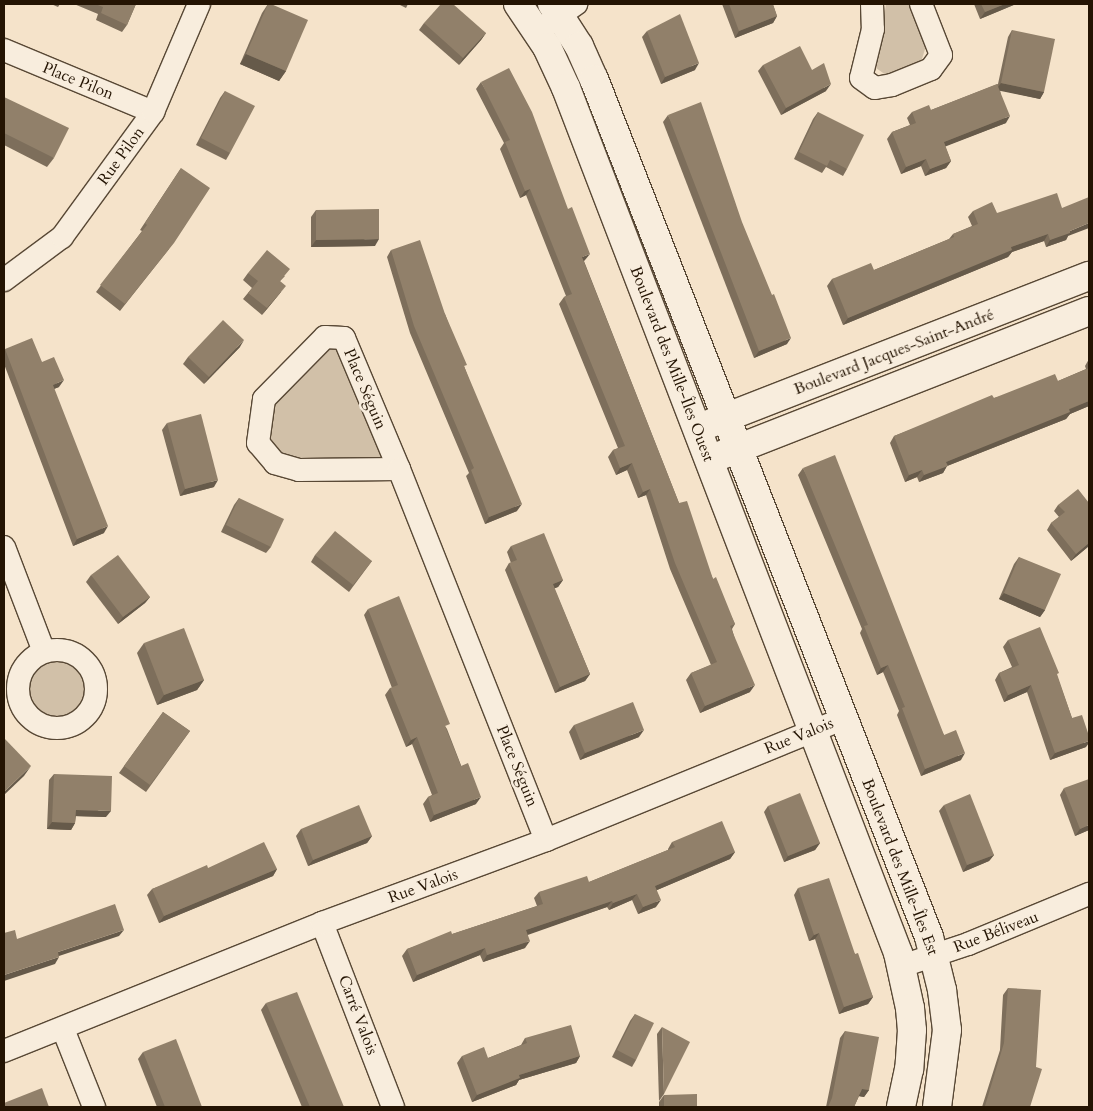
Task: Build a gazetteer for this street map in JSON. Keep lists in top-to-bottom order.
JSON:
{
  "streets": {
    "street": [
      "Place Pilon",
      "Rue Pilon",
      "Boulevard Jacques-Saint-André",
      "Boulevard des Mille-Îles Ouest",
      "Place Séguin",
      "Rue Valois",
      "Boulevard des Mille-Îles Est",
      "Rue Béliveau",
      "Carré Valois"
    ]
  },
  "crossings": [
    ["Place Pilon", "Rue Pilon"],
    ["Boulevard Jacques-Saint-André", "Boulevard des Mille-Îles Ouest"],
    ["Boulevard des Mille-Îles Ouest", "Rue Valois"],
    ["Boulevard des Mille-Îles Ouest", "Boulevard des Mille-Îles Est"],
    ["Place Séguin", "Rue Valois"],
    ["Rue Valois", "Boulevard des Mille-Îles Est"],
    ["Rue Valois", "Carré Valois"],
    ["Boulevard des Mille-Îles Est", "Rue Béliveau"]
  ]
}
